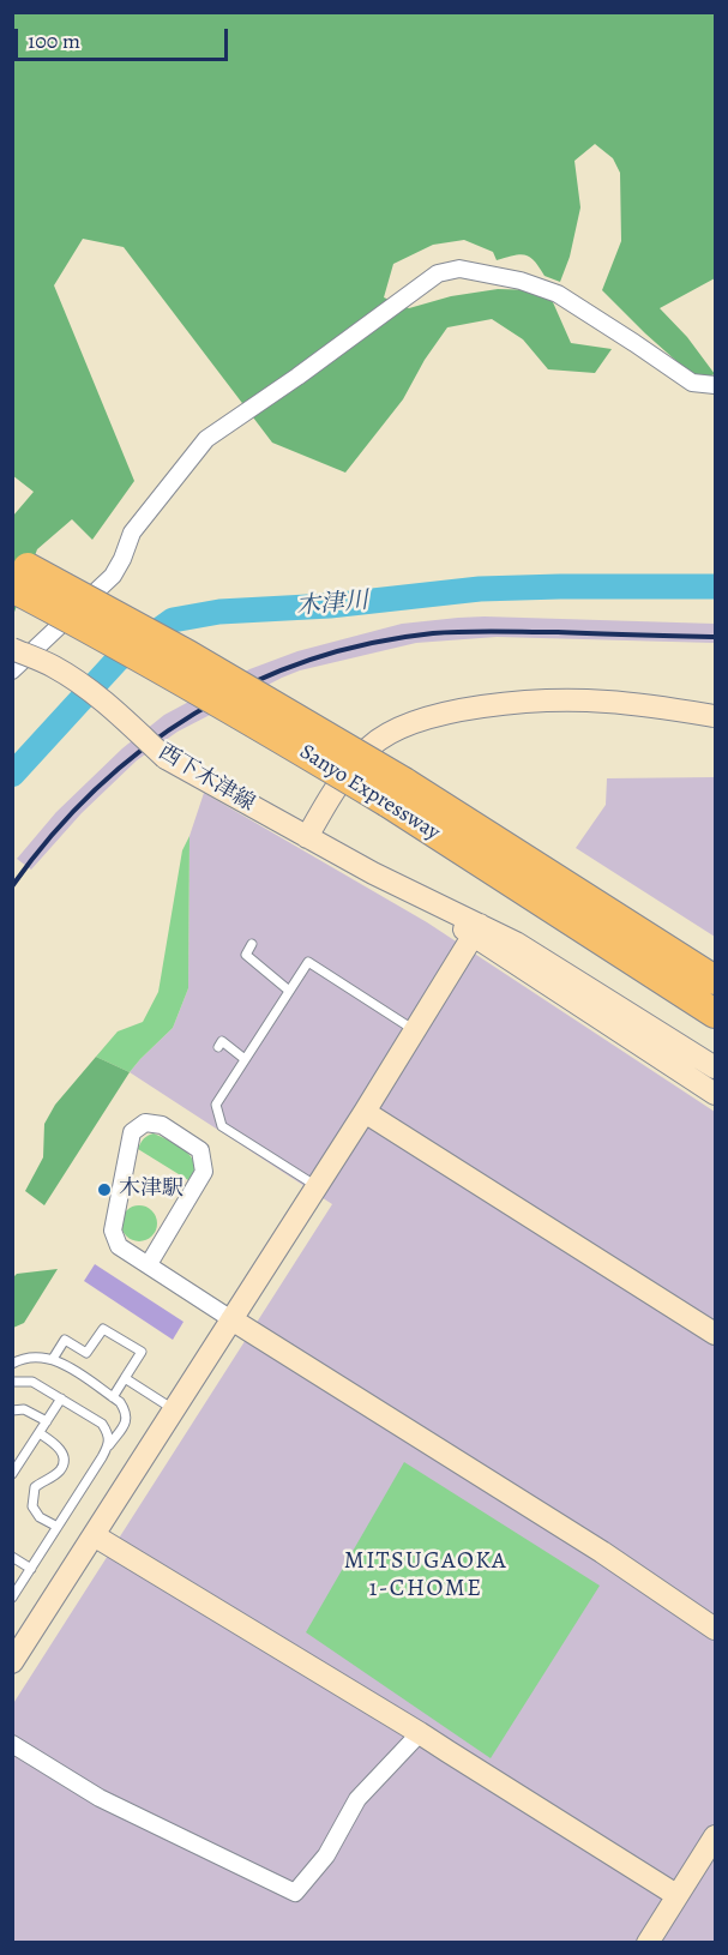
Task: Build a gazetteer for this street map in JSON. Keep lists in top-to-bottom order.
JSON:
{
  "streets": {
    "highway": ["Sanyo Expressway"],
    "street": ["西下木津線"]
  },
  "districts": ["MITSUGAOKA 1-CHOME"],
  "water": ["木津川"],
  "places": ["木津駅"],
  "scale_bar": "100 m"
}
